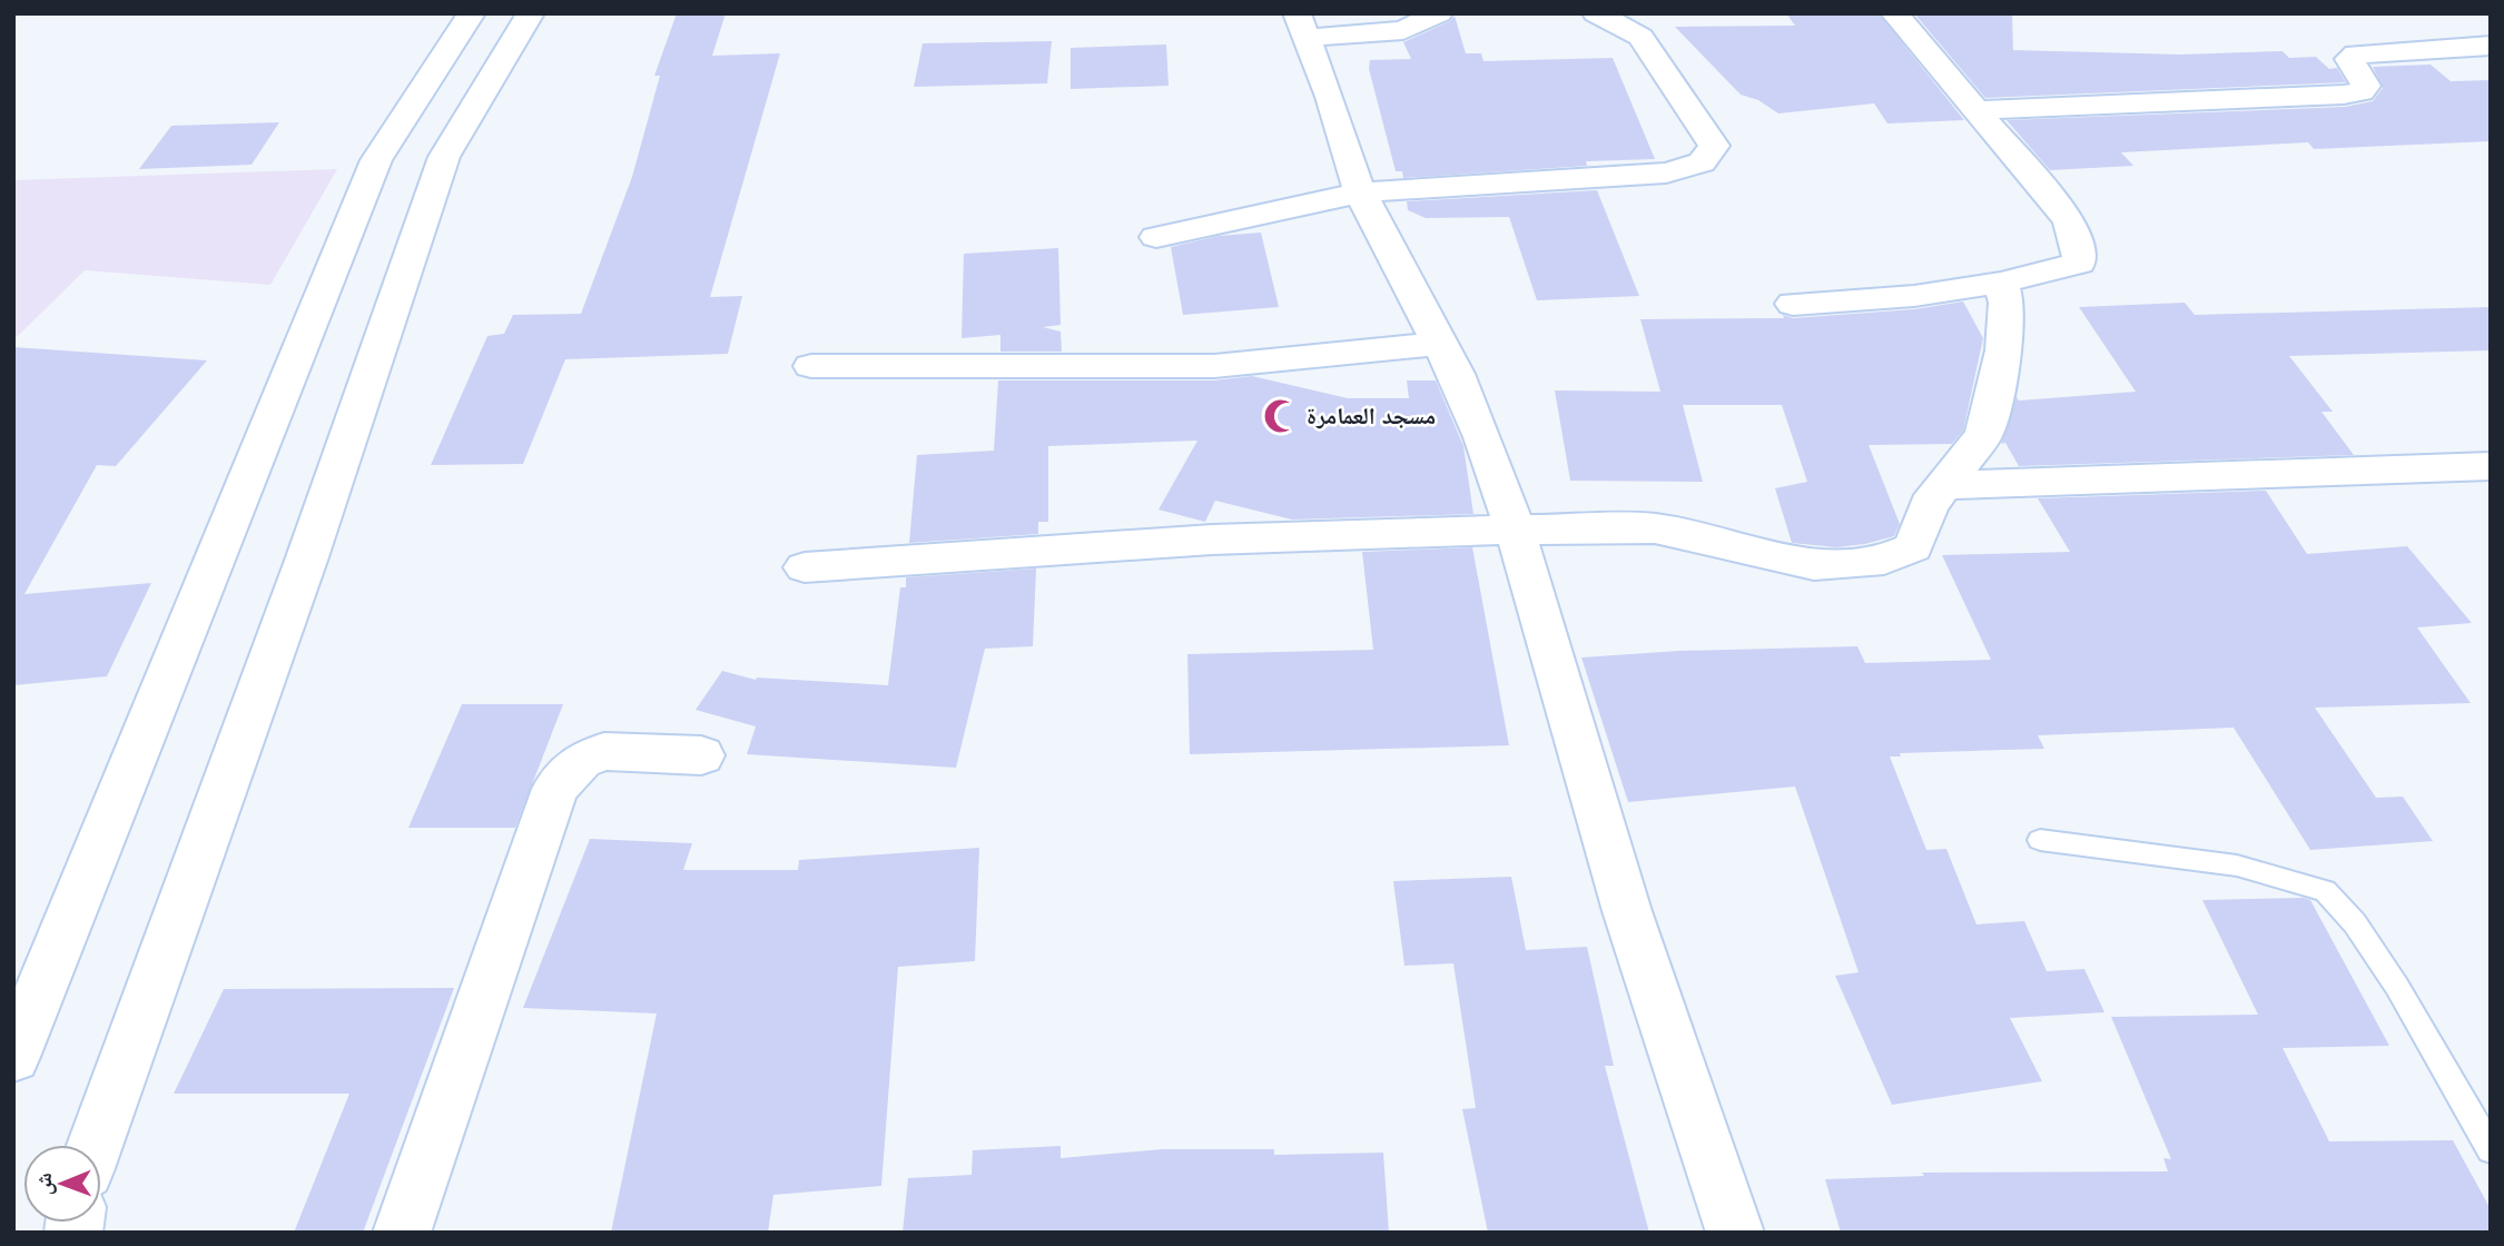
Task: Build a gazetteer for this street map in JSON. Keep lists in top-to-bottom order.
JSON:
{
  "places": {
    "mosque": ["مسجد العمامرة"]
  },
  "north": "left"
}
